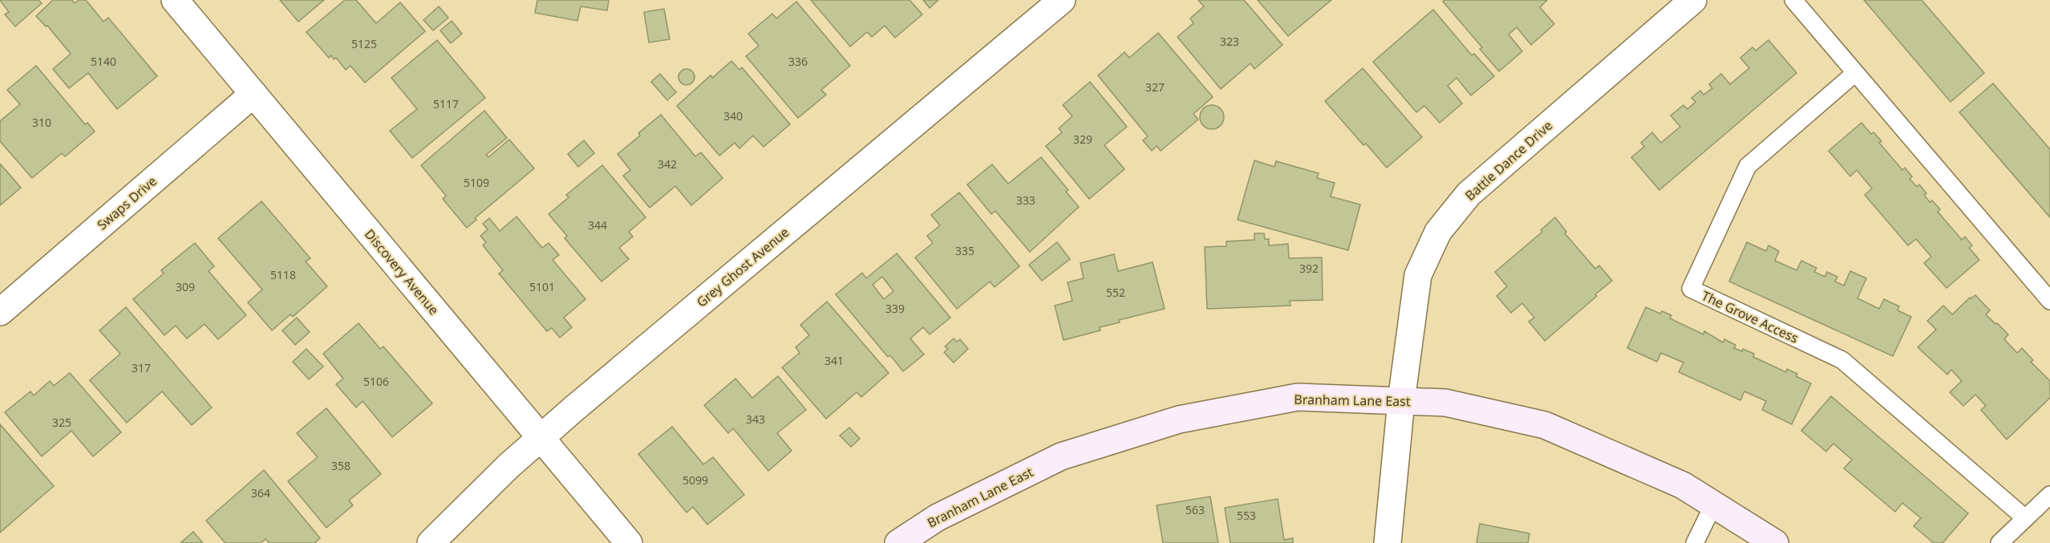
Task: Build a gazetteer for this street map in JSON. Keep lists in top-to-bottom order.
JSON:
{
  "streets": {
    "street": [
      "Battle Dance Drive",
      "Swaps Drive",
      "Grey Ghost Avenue",
      "Discovery Avenue",
      "Branham Lane East"
    ],
    "lane": ["The Grove Access"]
  },
  "crossings": [
    ["Battle Dance Drive", "Branham Lane East"],
    ["Swaps Drive", "Discovery Avenue"],
    ["Grey Ghost Avenue", "Discovery Avenue"]
  ],
  "house_numbers": [
    "323",
    "5125",
    "5140",
    "336",
    "327",
    "5117",
    "340",
    "310",
    "329",
    "342",
    "5109",
    "333",
    "344",
    "335",
    "392",
    "5118",
    "309",
    "5101",
    "552",
    "339",
    "341",
    "317",
    "5106",
    "343",
    "325",
    "358",
    "5099",
    "364",
    "563",
    "553"
  ]
}
